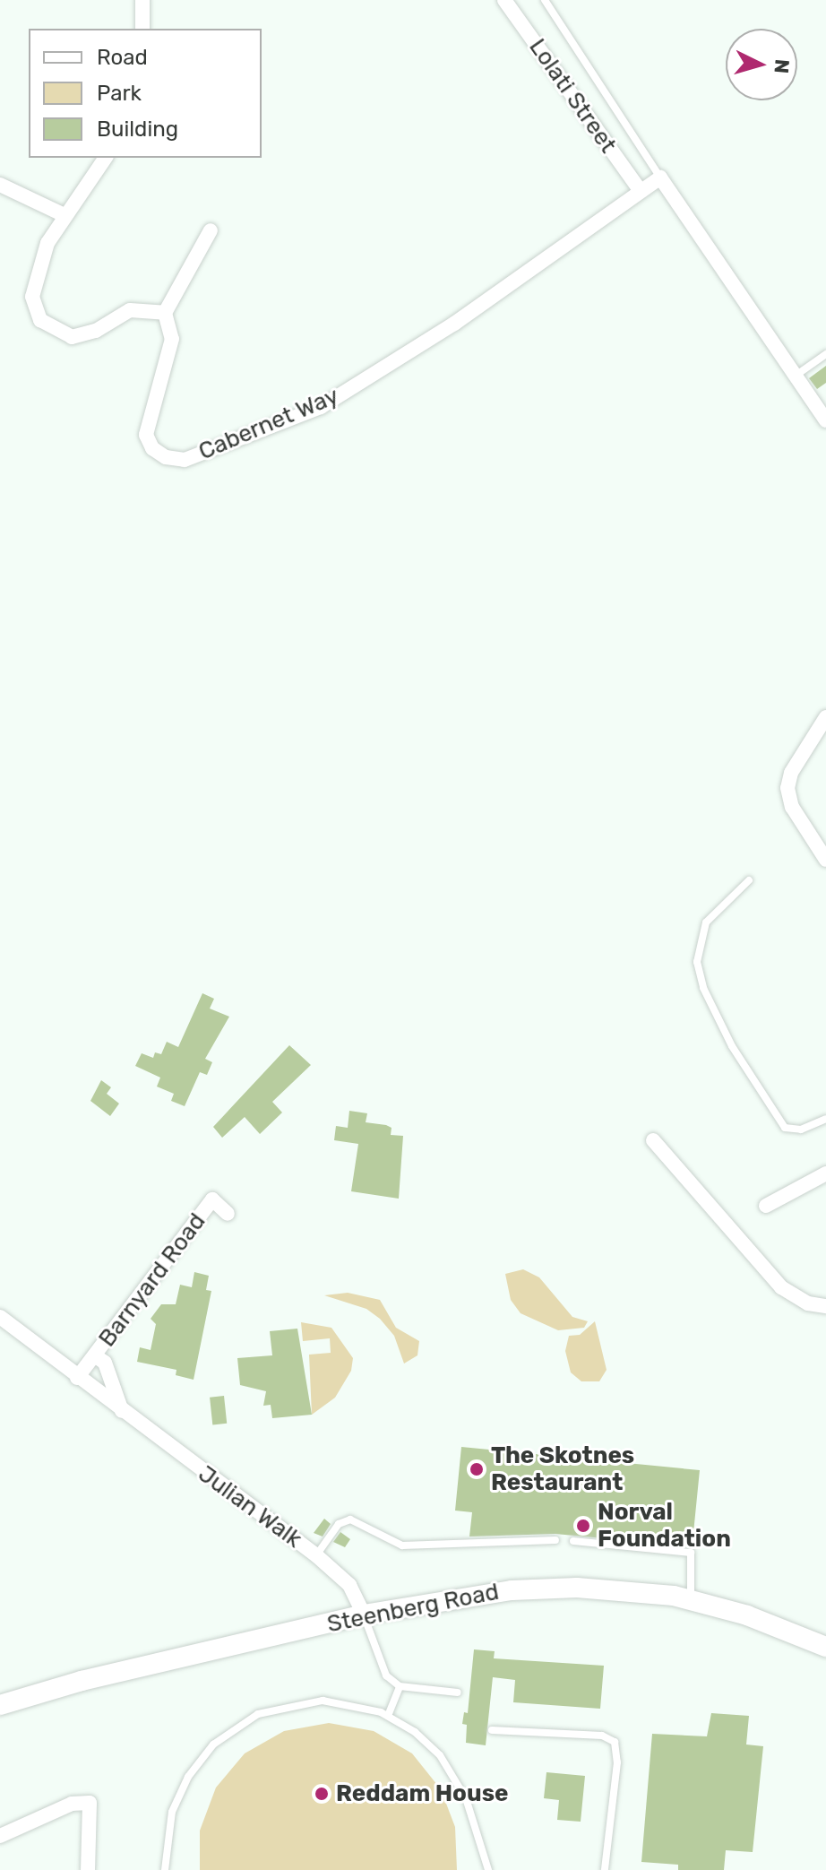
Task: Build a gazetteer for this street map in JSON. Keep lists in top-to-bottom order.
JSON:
{
  "streets": {
    "main road": ["Steenberg Road"],
    "street": [
      "Lolati Street",
      "Cabernet Way",
      "Barnyard Road",
      "Julian Walk"
    ]
  },
  "crossings": [
    ["Lolati Street", "Cabernet Way"],
    ["Barnyard Road", "Julian Walk"],
    ["Julian Walk", "Steenberg Road"]
  ],
  "places": ["The Skotnes Restaurant", "Norval Foundation", "Reddam House"],
  "legend": ["Road", "Park", "Building"],
  "north": "right"
}
